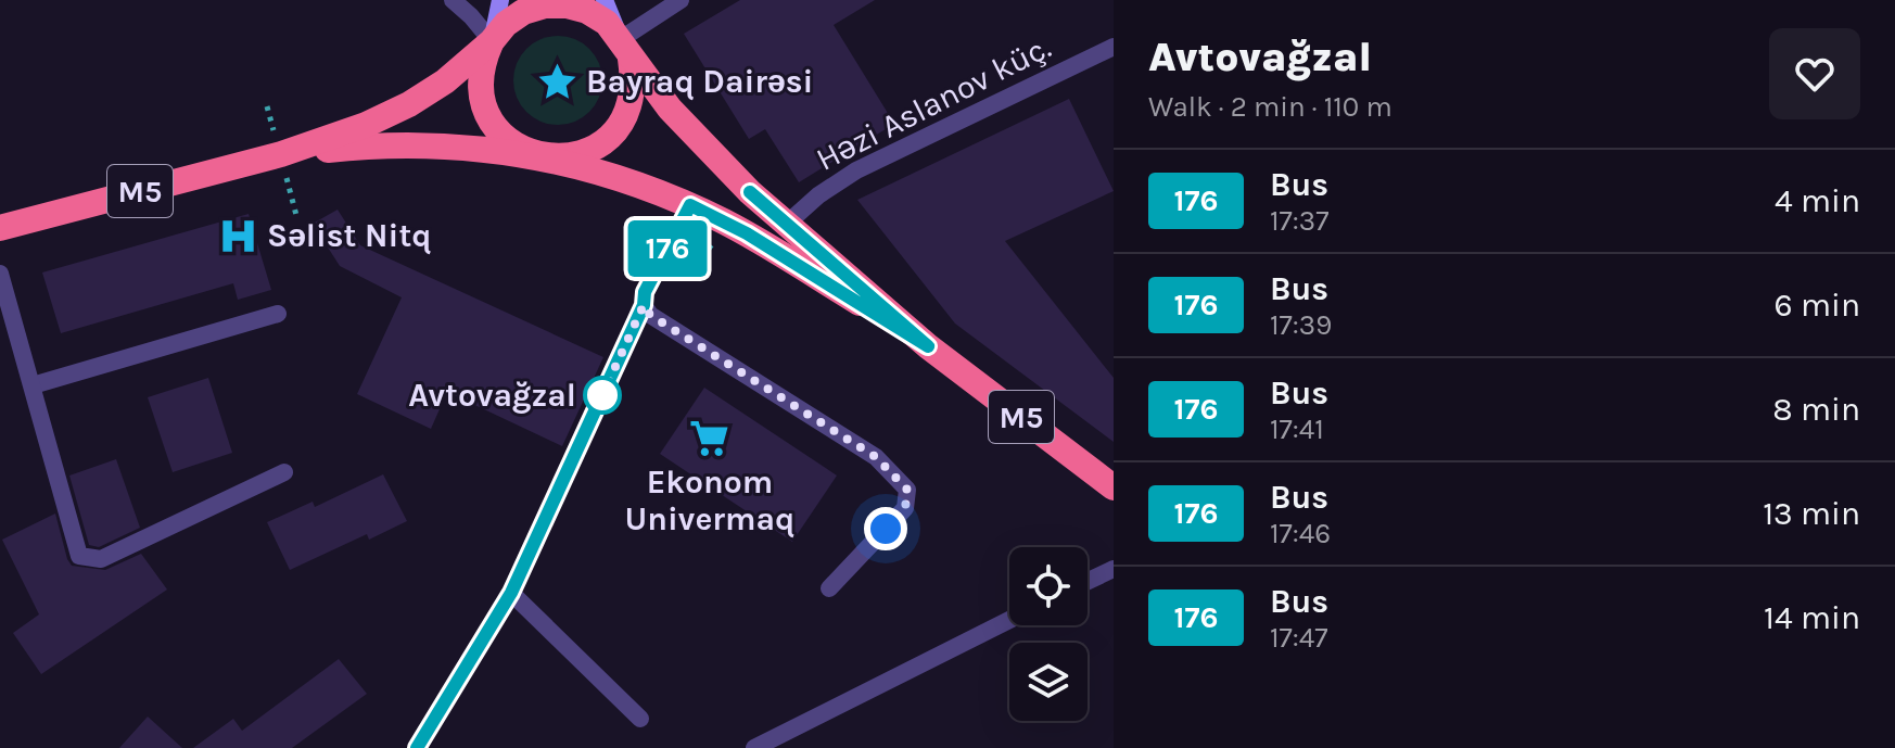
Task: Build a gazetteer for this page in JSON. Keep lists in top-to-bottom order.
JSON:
{
  "streets": {
    "highway": ["M5"],
    "street": ["Həzi Aslanov küç."]
  },
  "places": {
    "place": ["Bayraq Dairəsi"],
    "hospital": ["Səlist Nitq"],
    "other": ["Avtovağzal"],
    "supermarket": ["Ekonom Univermaq"]
  },
  "lines": ["bus line 176"],
  "page": {
    "on_map": "176",
    "heading": ["Avtovağzal", "Walk · 2 min · 110 m"],
    "list": [
      {
        "mark": "176",
        "name": "Bus",
        "note": "17:37",
        "value": "4 min"
      },
      {
        "mark": "176",
        "name": "Bus",
        "note": "17:39",
        "value": "6 min"
      },
      {
        "mark": "176",
        "name": "Bus",
        "note": "17:41",
        "value": "8 min"
      },
      {
        "mark": "176",
        "name": "Bus",
        "note": "17:46",
        "value": "13 min"
      },
      {
        "mark": "176",
        "name": "Bus",
        "note": "17:47",
        "value": "14 min"
      }
    ]
  }
}
